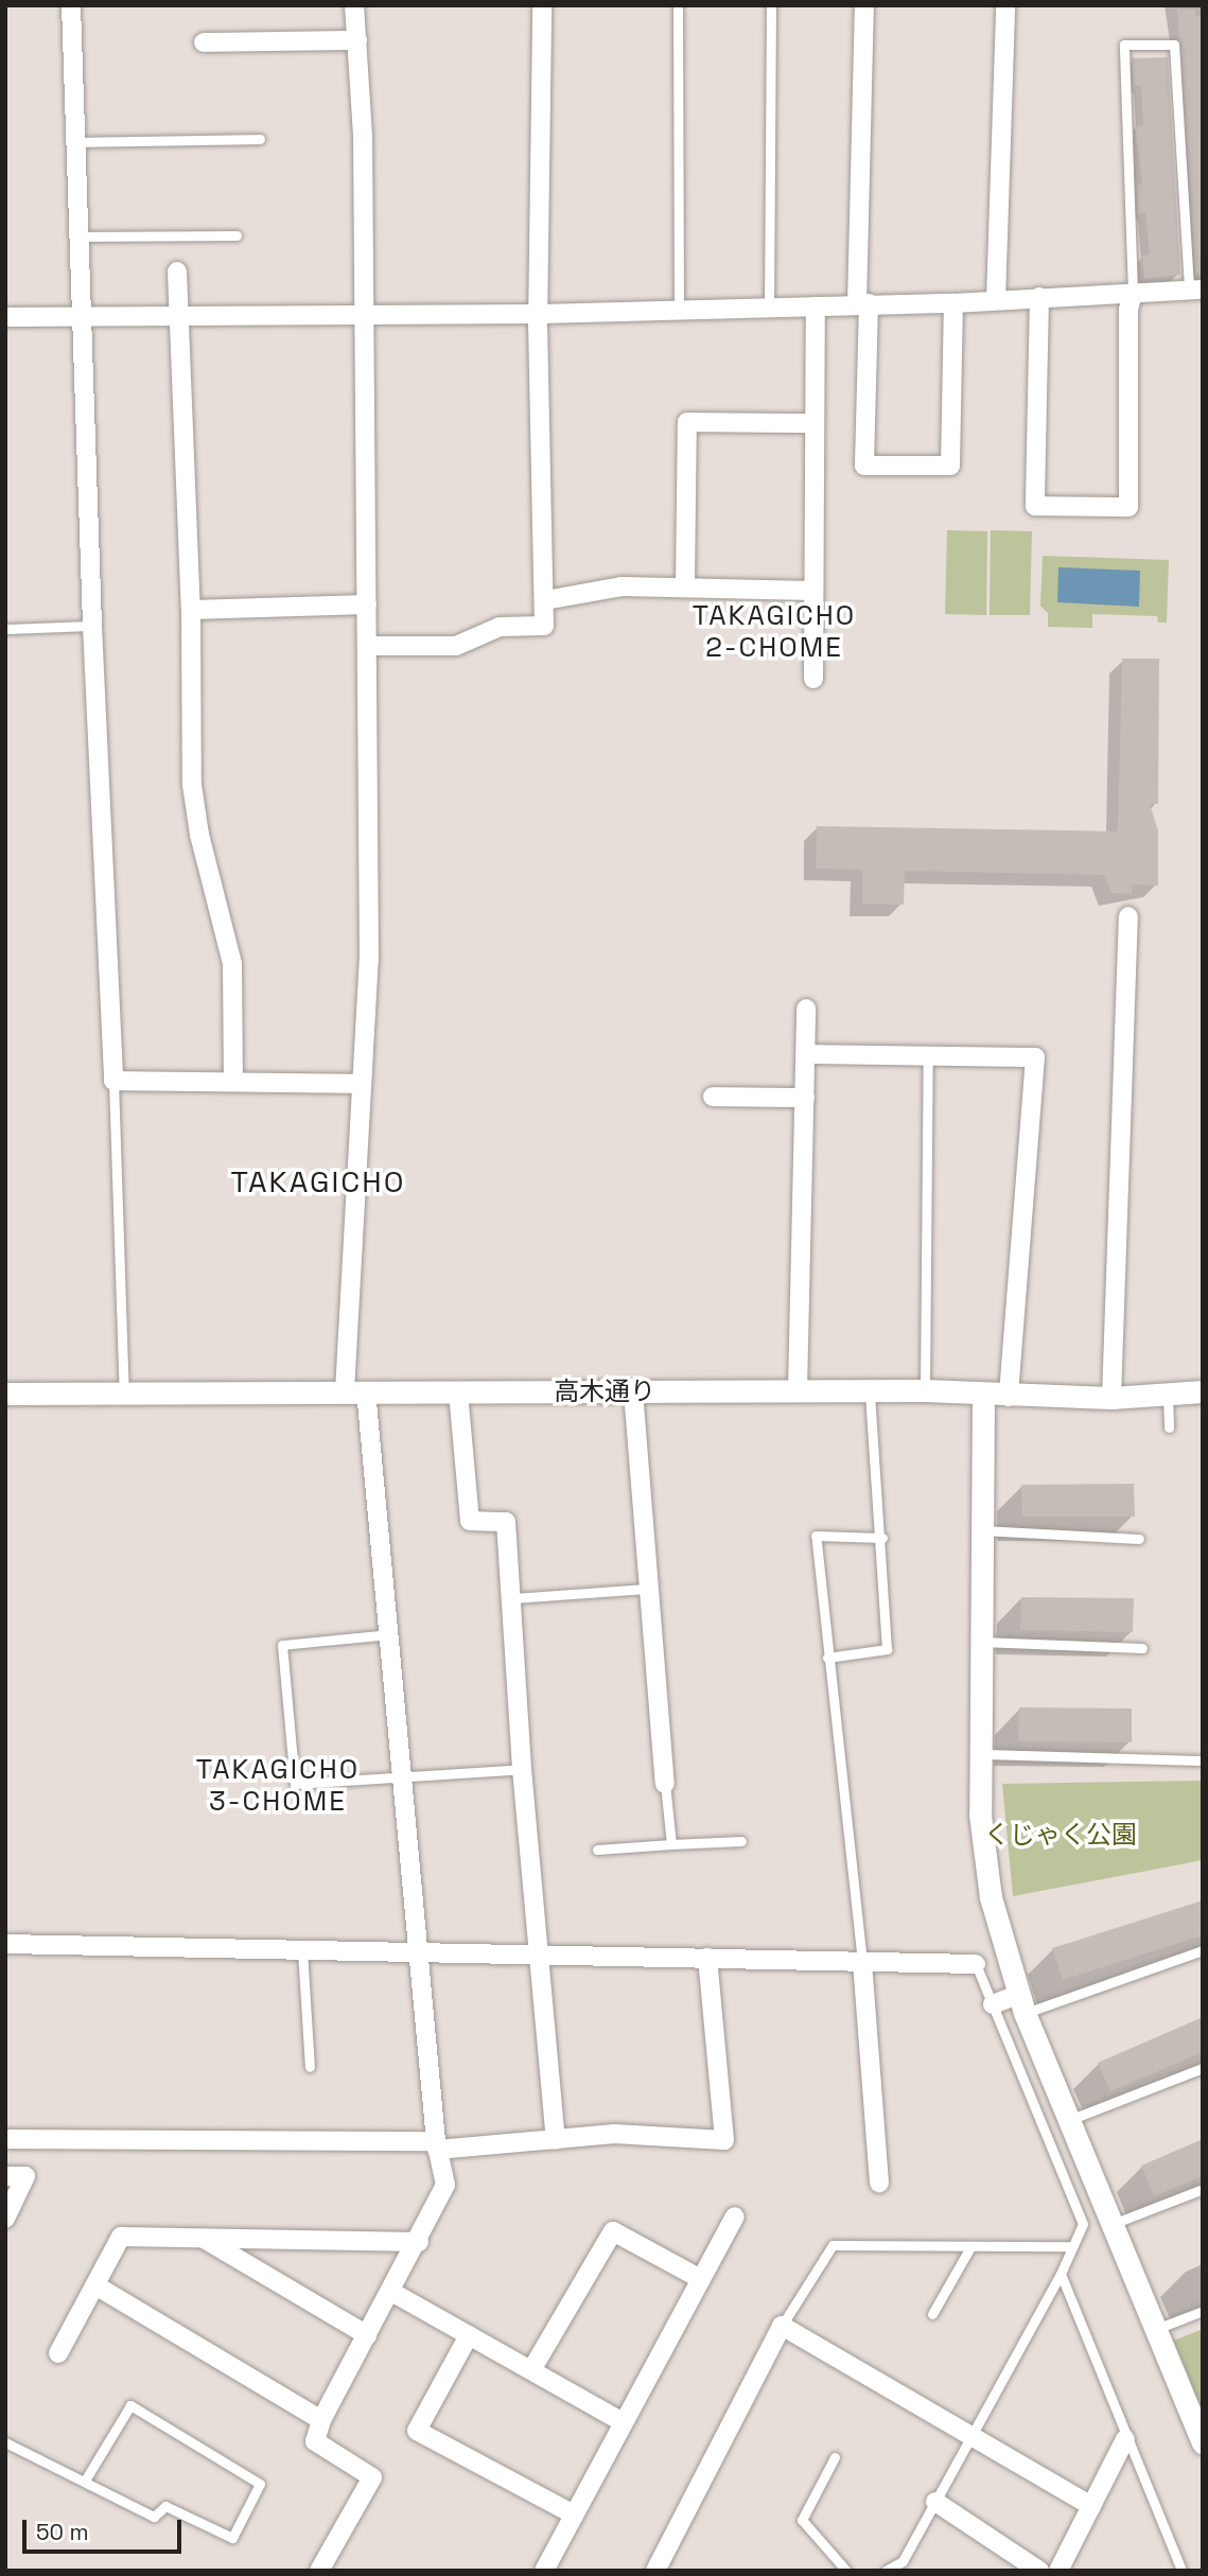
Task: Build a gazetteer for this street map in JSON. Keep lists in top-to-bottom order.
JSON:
{
  "streets": {
    "street": ["高木通り"]
  },
  "districts": ["TAKAGICHO 2-CHOME", "TAKAGICHO", "TAKAGICHO 3-CHOME"],
  "parks": ["くじゃく公園"],
  "scale_bar": "50 m"
}
